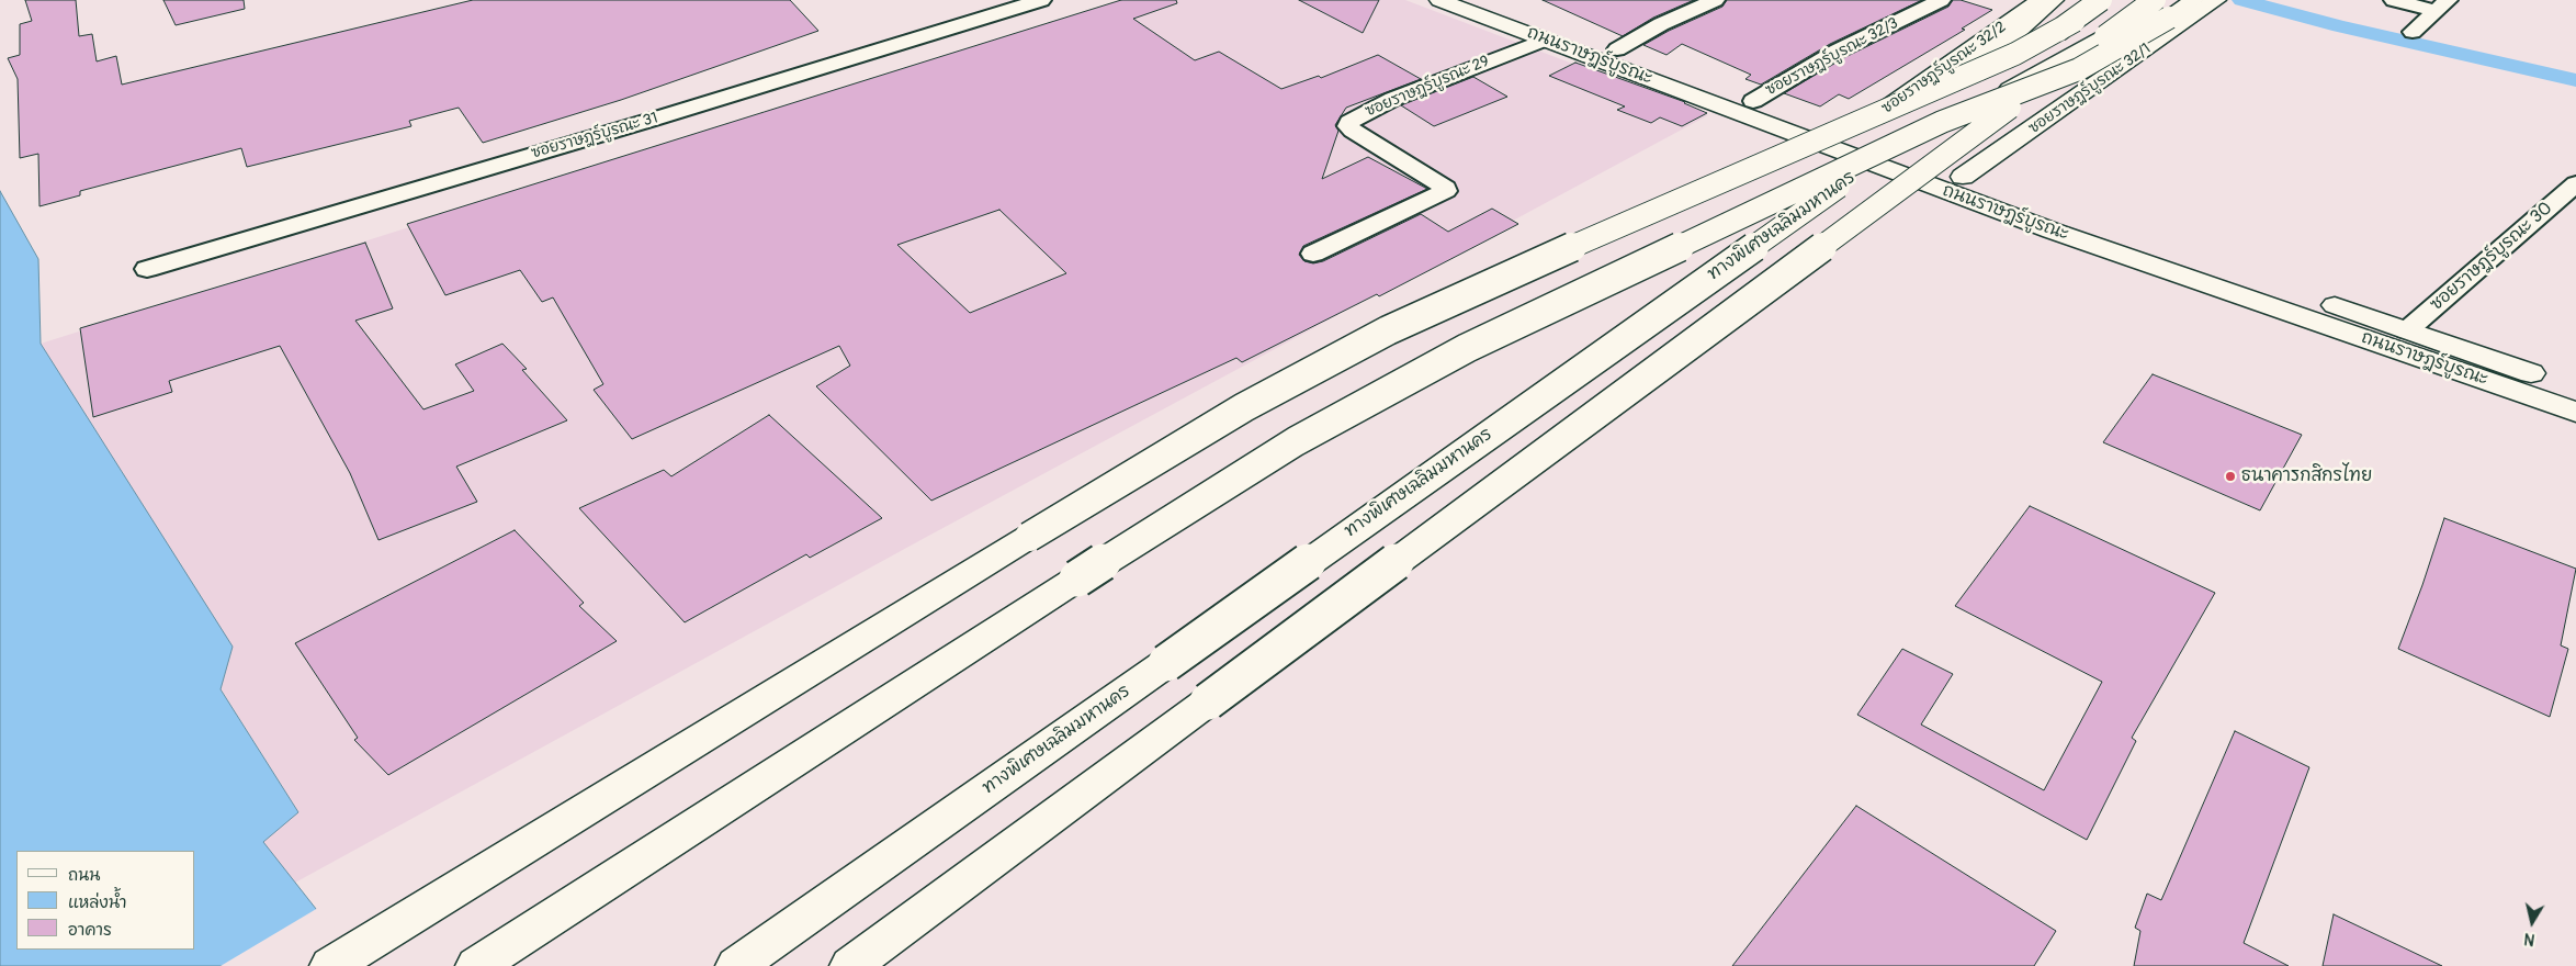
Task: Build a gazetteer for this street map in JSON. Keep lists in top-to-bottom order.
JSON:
{
  "streets": {
    "main road": [
      "ถนนราษฎร์บูรณะ",
      "ซอยราษฎร์บูรณะ 32/2",
      "ซอยราษฎร์บูรณะ 32/1",
      "ทางพิเศษเฉลิมมหานคร"
    ],
    "street": [
      "ซอยราษฎร์บูรณะ 32/3",
      "ซอยราษฎร์บูรณะ 29",
      "ซอยราษฎร์บูรณะ 31",
      "ซอยราษฎร์บูรณะ 30"
    ]
  },
  "crossings": [
    ["ถนนราษฎร์บูรณะ", "ซอยราษฎร์บูรณะ 32/3"],
    ["ถนนราษฎร์บูรณะ", "ซอยราษฎร์บูรณะ 32/2"],
    ["ถนนราษฎร์บูรณะ", "ซอยราษฎร์บูรณะ 29"],
    ["ถนนราษฎร์บูรณะ", "ซอยราษฎร์บูรณะ 32/1"],
    ["ถนนราษฎร์บูรณะ", "ซอยราษฎร์บูรณะ 30"]
  ],
  "places": ["ธนาคารกสิกรไทย"],
  "legend": ["ถนน", "แหล่งน้ำ", "อาคาร"],
  "north": "bottom"
}
